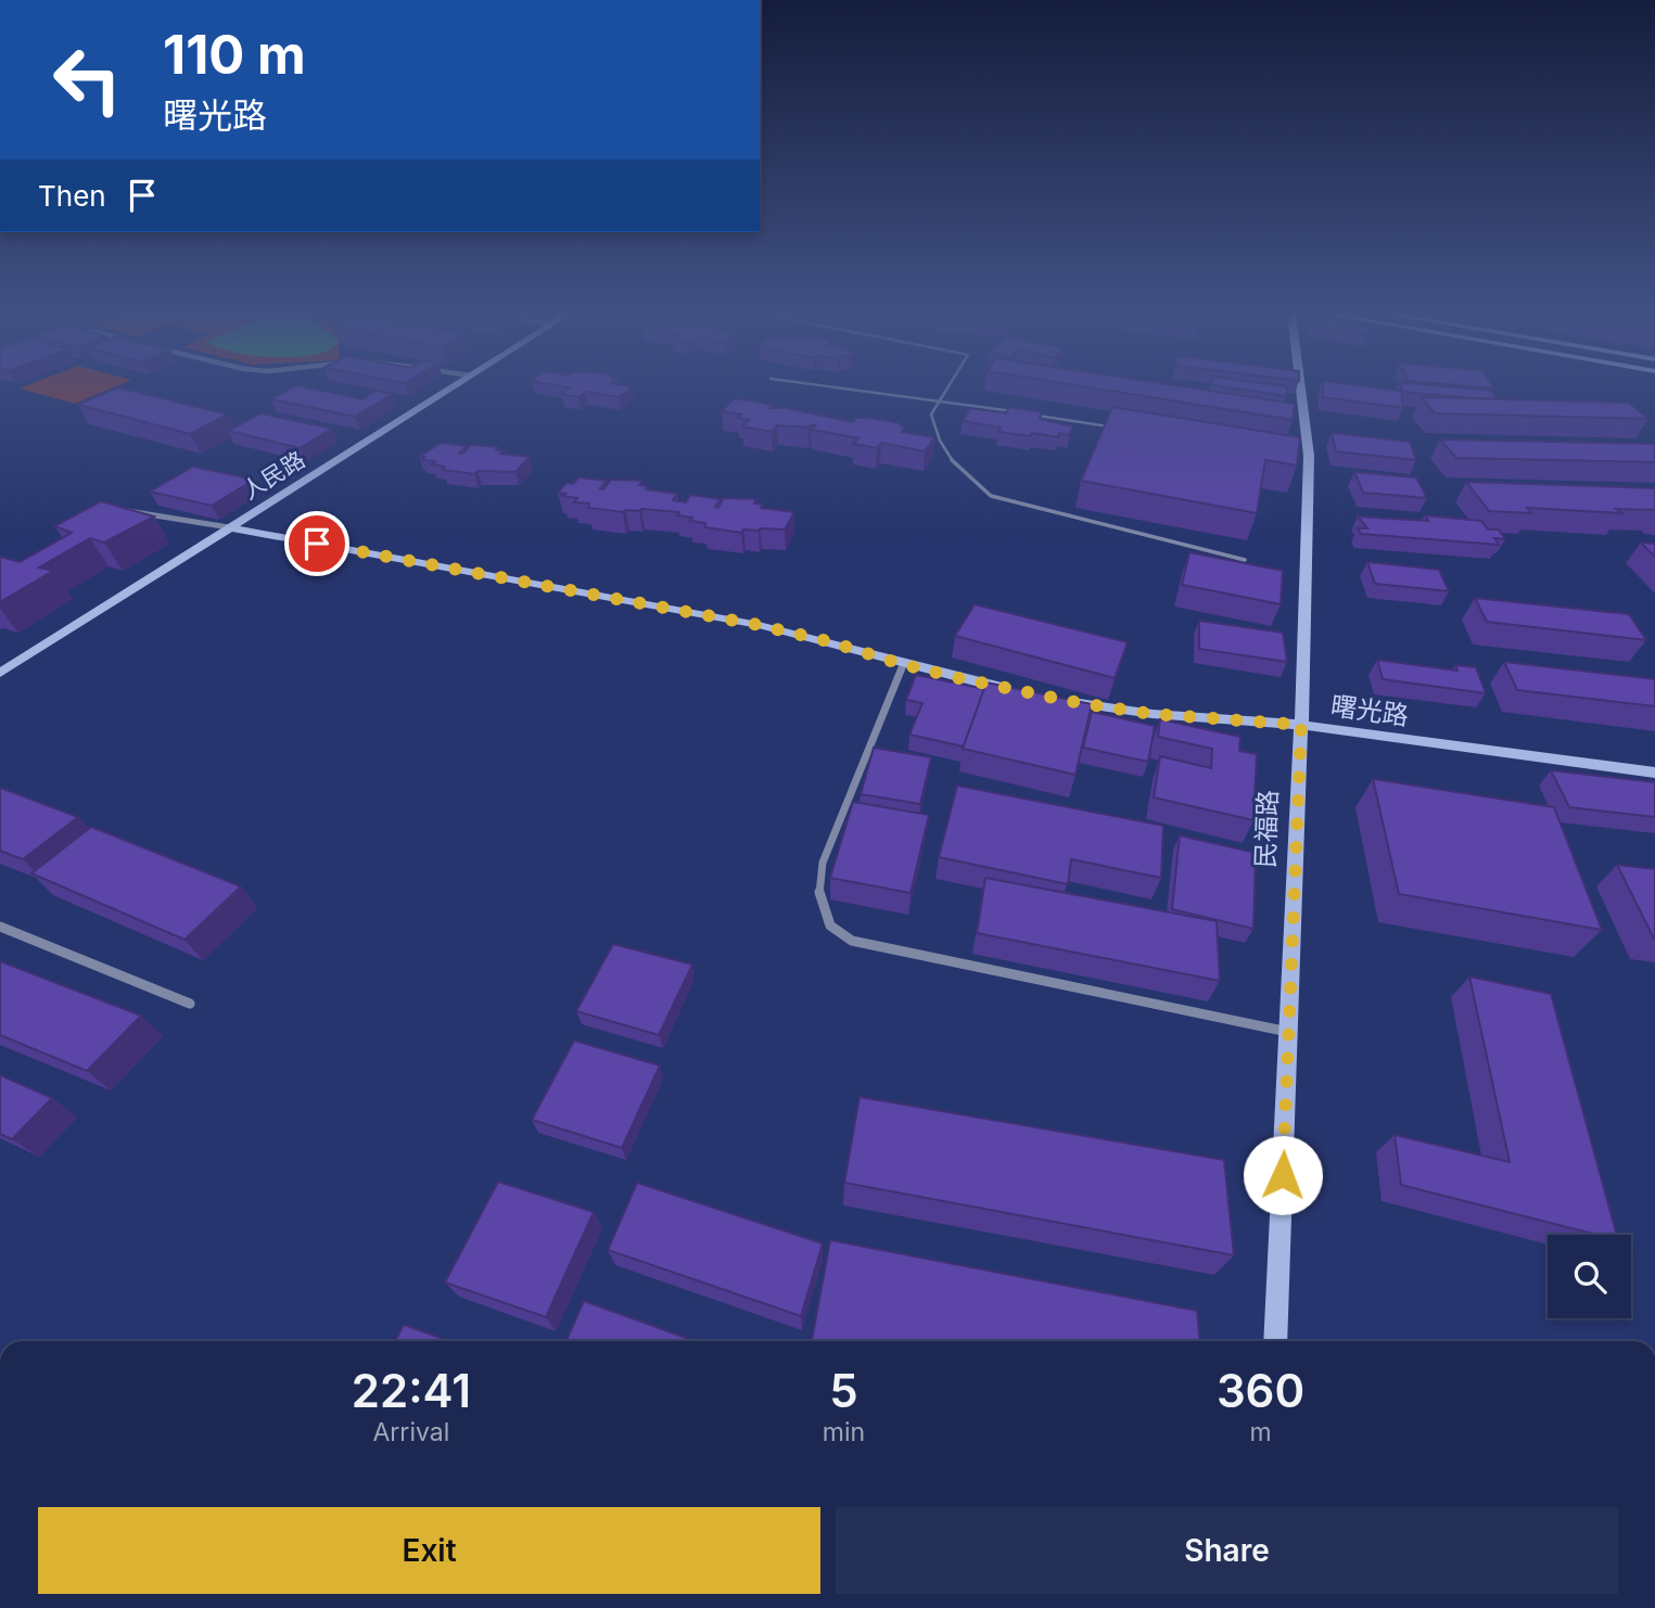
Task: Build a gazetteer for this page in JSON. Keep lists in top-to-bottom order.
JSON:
{
  "streets": {
    "street": ["人民路", "曙光路", "民福路"]
  },
  "crossings": [
    ["曙光路", "民福路"]
  ],
  "page": {
    "turn": ["110 m", "曙光路"],
    "then": "Then",
    "eta": [
      "22:41",
      "Arrival",
      "5",
      "min",
      "360",
      "m"
    ],
    "buttons": ["Exit", "Share"]
  }
}
